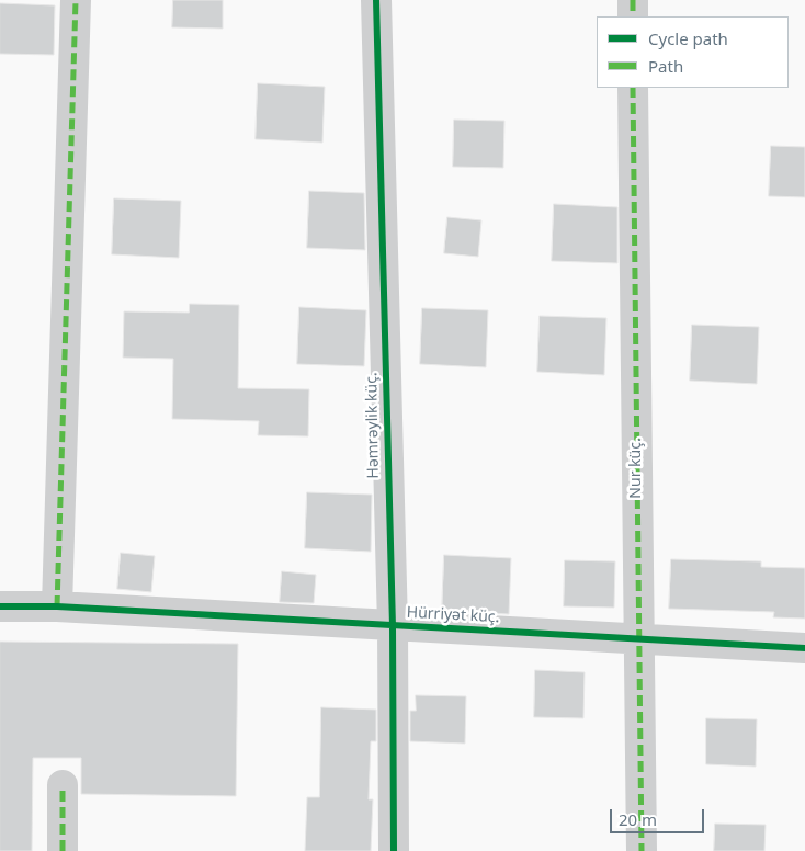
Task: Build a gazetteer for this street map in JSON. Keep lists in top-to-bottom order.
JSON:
{
  "streets": {
    "street": ["Həmrəylik küç.", "Nur küç.", "Hürriyət küç."]
  },
  "crossings": [
    ["Həmrəylik küç.", "Hürriyət küç."],
    ["Nur küç.", "Hürriyət küç."]
  ],
  "legend": ["Cycle path", "Path"],
  "scale_bar": "20 m"
}
